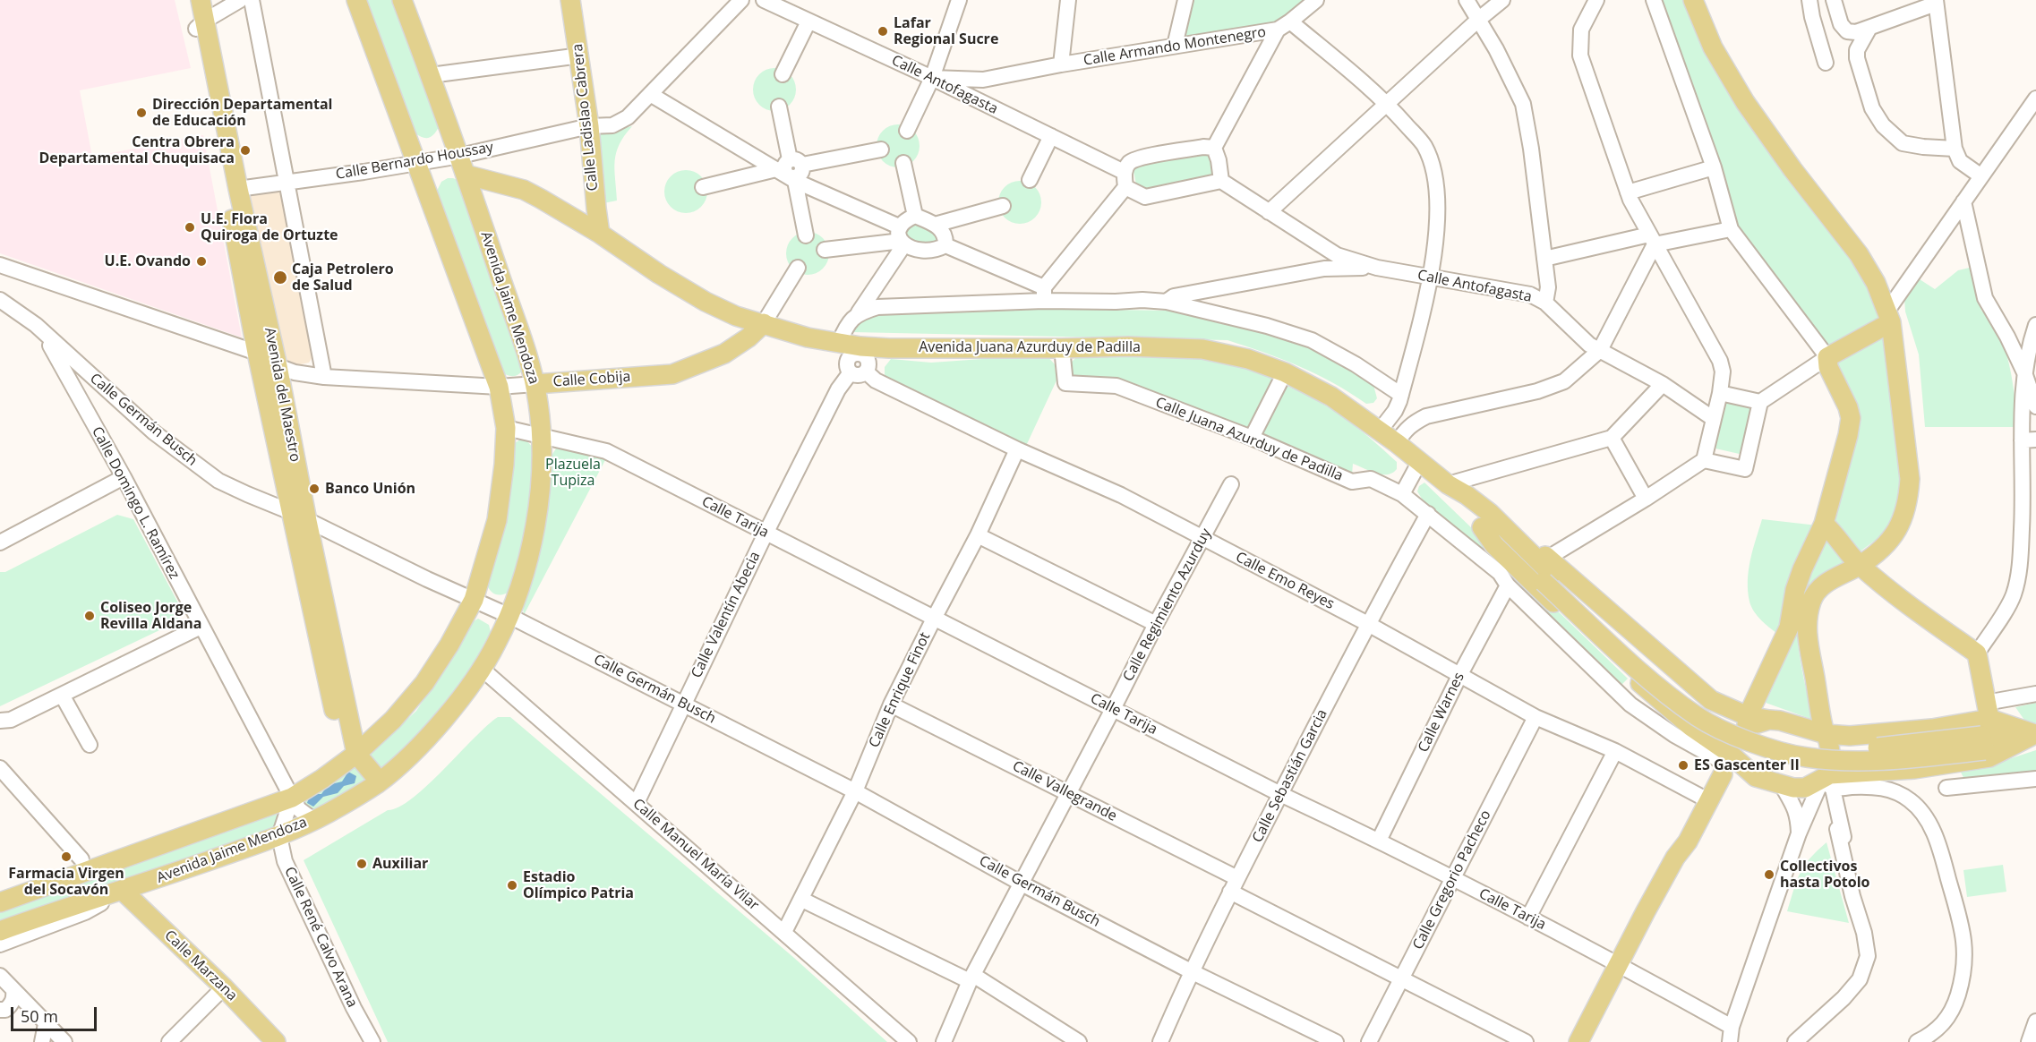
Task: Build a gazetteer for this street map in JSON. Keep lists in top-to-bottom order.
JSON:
{
  "streets": {
    "main road": [
      "Calle Ladislao Cabrera",
      "Avenida Jaime Mendoza",
      "Avenida Juana Azurduy de Padilla",
      "Calle Cobija",
      "Avenida del Maestro",
      "Calle Marzana"
    ],
    "street": [
      "Calle Armando Montenegro",
      "Calle Antofagasta",
      "Calle Bernardo Houssay",
      "Calle Germán Busch",
      "Calle Juana Azurduy de Padilla",
      "Calle Domingo L. Ramírez",
      "Calle Tarija",
      "Calle Emo Reyes",
      "Calle Regimiento Azurduy",
      "Calle Valentín Abecia",
      "Calle Enrique Finot",
      "Calle Warnes",
      "Calle Sebastián Garcia",
      "Calle Vallegrande",
      "Calle Manuel María Vilar",
      "Calle Gregorio Pacheco",
      "Calle René Calvo Arana"
    ]
  },
  "crossings": [
    ["Calle Armando Montenegro", "Calle Antofagasta"],
    ["Calle Ladislao Cabrera", "Calle Bernardo Houssay"],
    ["Calle Ladislao Cabrera", "Avenida Juana Azurduy de Padilla"],
    ["Calle Bernardo Houssay", "Avenida Jaime Mendoza"],
    ["Calle Bernardo Houssay", "Avenida del Maestro"],
    ["Avenida Jaime Mendoza", "Avenida Juana Azurduy de Padilla"],
    ["Avenida Jaime Mendoza", "Calle Cobija"],
    ["Avenida Jaime Mendoza", "Avenida del Maestro"],
    ["Avenida Jaime Mendoza", "Calle Germán Busch"],
    ["Avenida Jaime Mendoza", "Calle Domingo L. Ramírez"],
    ["Avenida Jaime Mendoza", "Calle Tarija"],
    ["Avenida Jaime Mendoza", "Calle Manuel María Vilar"],
    ["Avenida Jaime Mendoza", "Calle René Calvo Arana"],
    ["Avenida Jaime Mendoza", "Calle Marzana"],
    ["Avenida Juana Azurduy de Padilla", "Calle Cobija"],
    ["Avenida Juana Azurduy de Padilla", "Calle Juana Azurduy de Padilla"],
    ["Avenida Juana Azurduy de Padilla", "Calle Emo Reyes"],
    ["Avenida Juana Azurduy de Padilla", "Calle Valentín Abecia"],
    ["Calle Cobija", "Avenida del Maestro"],
    ["Avenida del Maestro", "Calle Germán Busch"],
    ["Calle Germán Busch", "Calle Domingo L. Ramírez"],
    ["Calle Germán Busch", "Calle Regimiento Azurduy"],
    ["Calle Germán Busch", "Calle Valentín Abecia"],
    ["Calle Germán Busch", "Calle Enrique Finot"],
    ["Calle Germán Busch", "Calle Sebastián Garcia"],
    ["Calle Juana Azurduy de Padilla", "Calle Warnes"],
    ["Calle Juana Azurduy de Padilla", "Calle Sebastián Garcia"],
    ["Calle Tarija", "Calle Regimiento Azurduy"],
    ["Calle Tarija", "Calle Valentín Abecia"],
    ["Calle Tarija", "Calle Enrique Finot"],
    ["Calle Tarija", "Calle Warnes"],
    ["Calle Tarija", "Calle Sebastián Garcia"],
    ["Calle Tarija", "Calle Gregorio Pacheco"],
    ["Calle Emo Reyes", "Calle Regimiento Azurduy"],
    ["Calle Emo Reyes", "Calle Valentín Abecia"],
    ["Calle Emo Reyes", "Calle Enrique Finot"],
    ["Calle Emo Reyes", "Calle Warnes"],
    ["Calle Emo Reyes", "Calle Sebastián Garcia"],
    ["Calle Emo Reyes", "Calle Gregorio Pacheco"],
    ["Calle Regimiento Azurduy", "Calle Vallegrande"],
    ["Calle Valentín Abecia", "Calle Manuel María Vilar"],
    ["Calle Enrique Finot", "Calle Vallegrande"],
    ["Calle Enrique Finot", "Calle Manuel María Vilar"],
    ["Calle Sebastián Garcia", "Calle Vallegrande"],
    ["Calle Vallegrande", "Calle Gregorio Pacheco"]
  ],
  "parks": ["Plazuela Tupiza"],
  "places": [
    "Lafar Regional Sucre",
    "Dirección Departamental de Educación",
    "Centra Obrera Departamental Chuquisaca",
    "U.E. Flora Quiroga de Ortuzte",
    "U.E. Ovando",
    "Caja Petrolero de Salud",
    "Banco Unión",
    "Coliseo Jorge Revilla Aldana",
    "ES Gascenter II",
    "Farmacia Virgen del Socavón",
    "Auxiliar",
    "Collectivos hasta Potolo",
    "Estadio Olímpico Patria"
  ],
  "scale_bar": "50 m"
}
